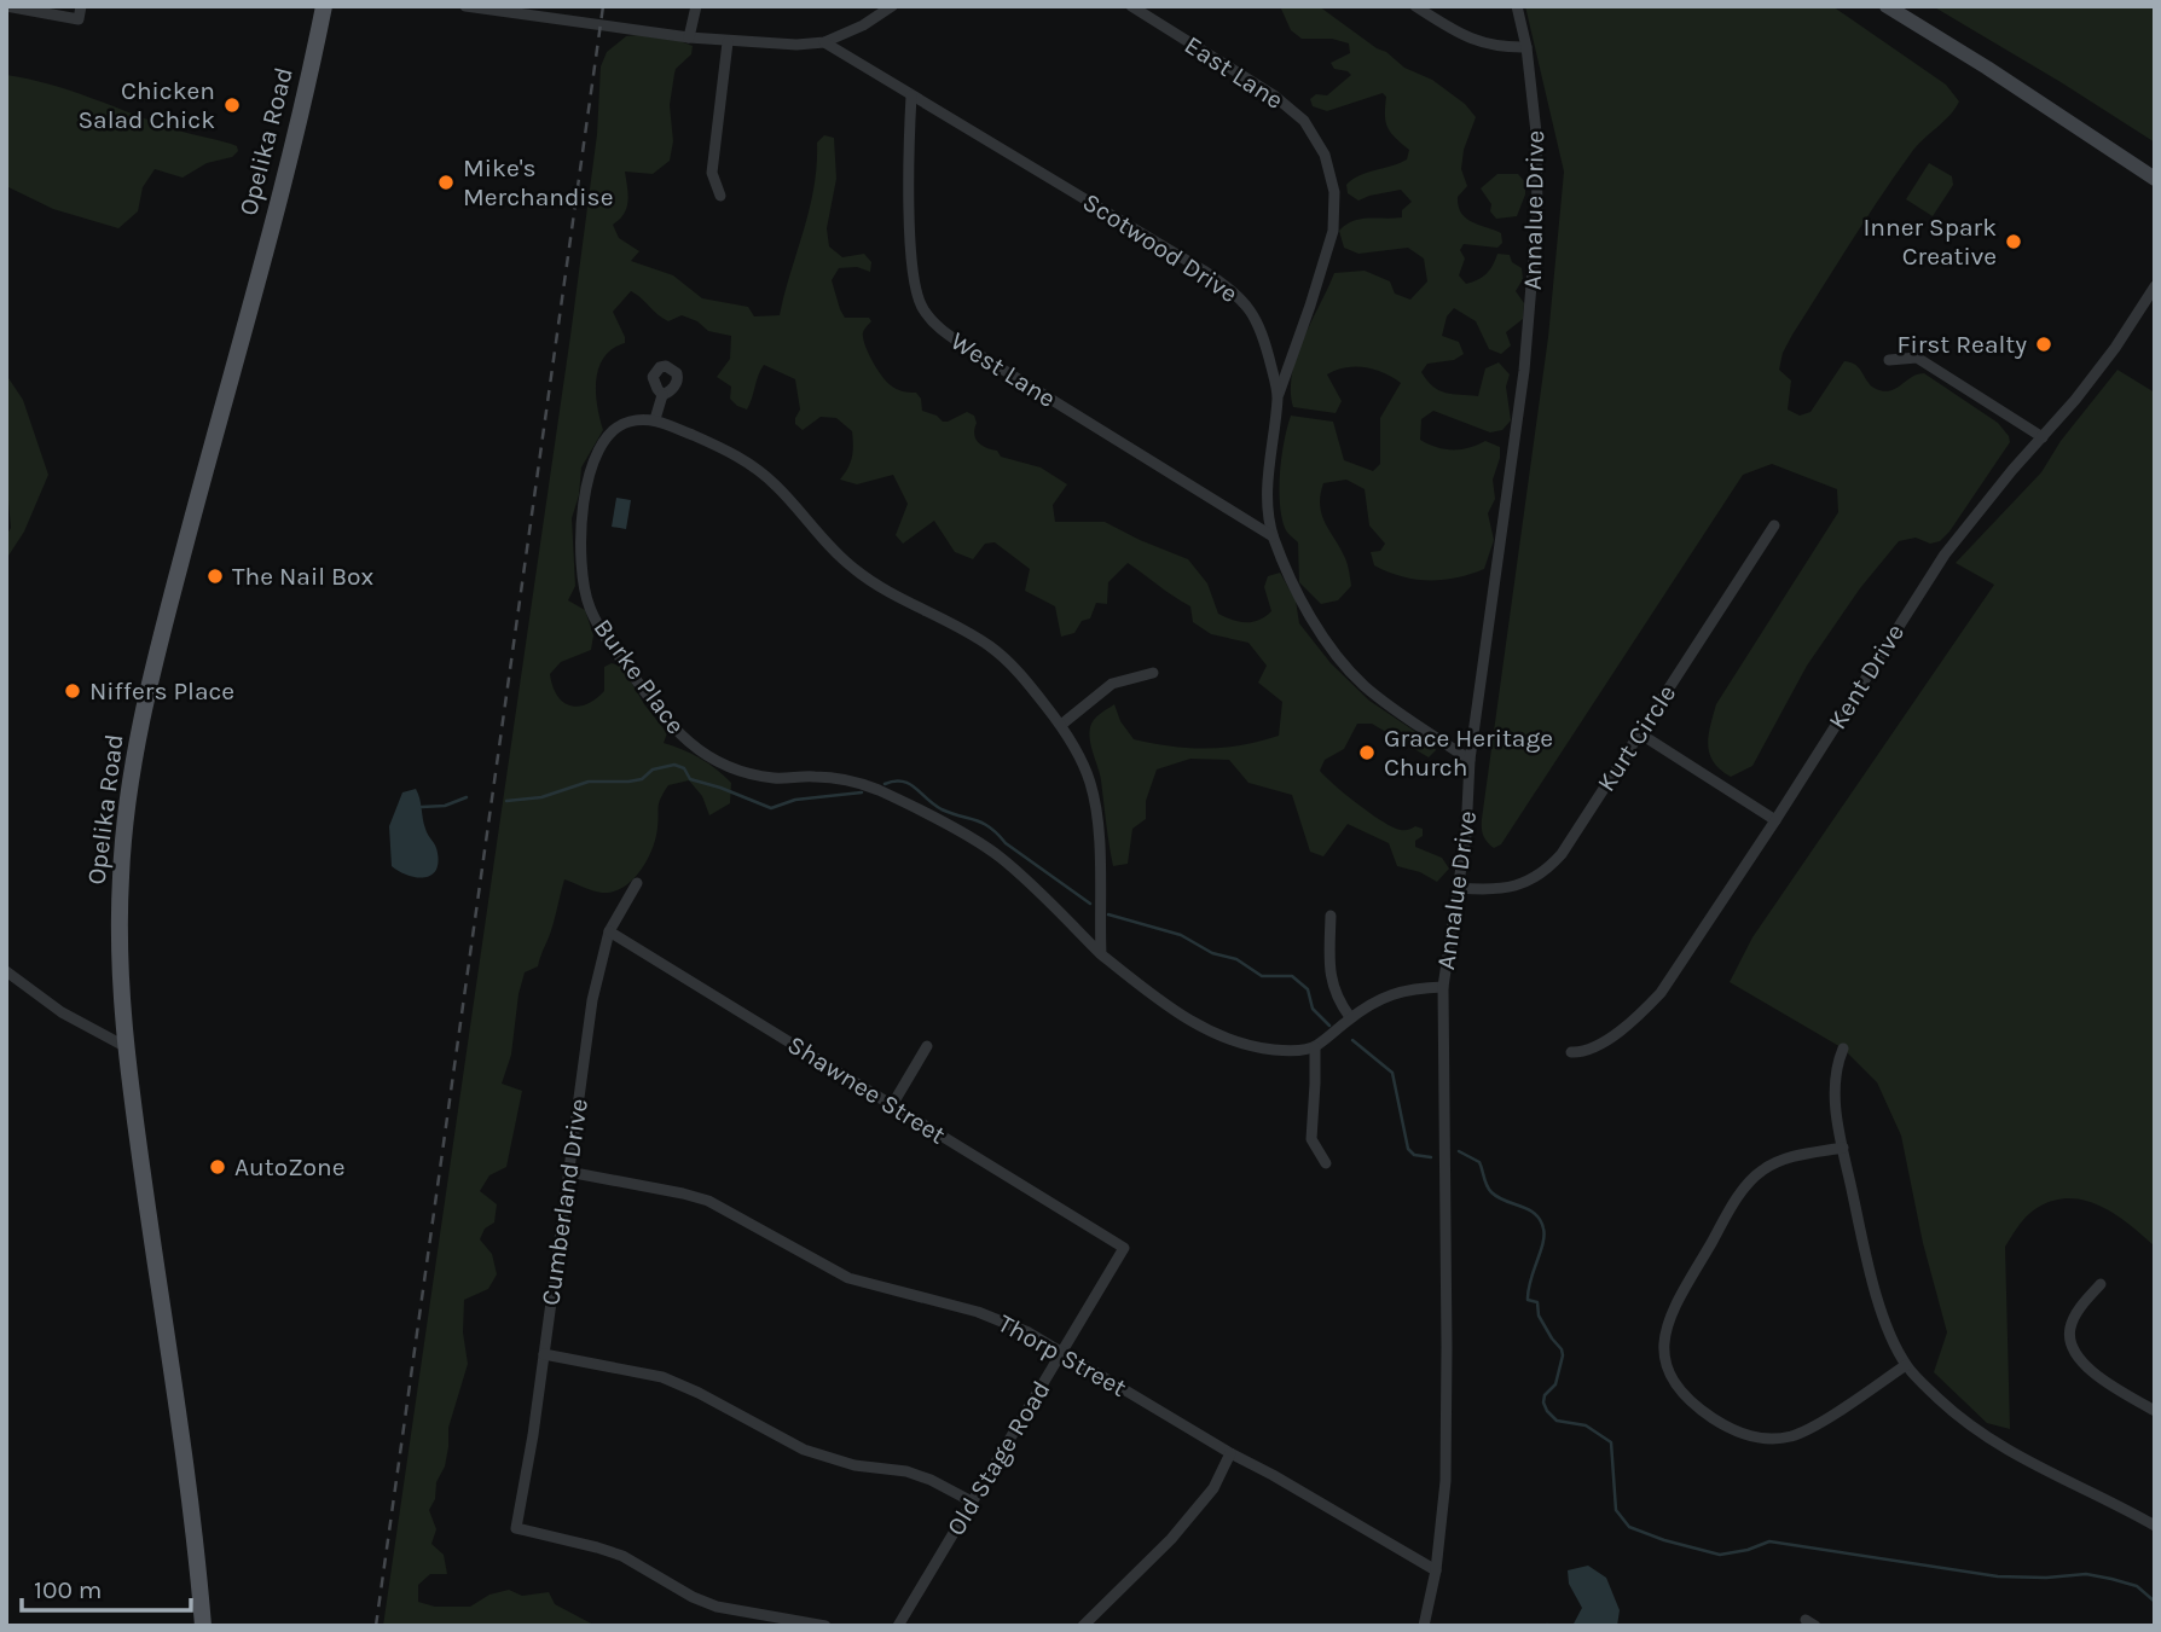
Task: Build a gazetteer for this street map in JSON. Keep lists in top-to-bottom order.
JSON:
{
  "streets": {
    "main road": ["Opelika Road"],
    "street": [
      "East Lane",
      "Annalue Drive",
      "Scotwood Drive",
      "West Lane",
      "Burke Place",
      "Kent Drive",
      "Kurt Circle",
      "Shawnee Street",
      "Cumberland Drive",
      "Thorp Street",
      "Old Stage Road"
    ]
  },
  "crossings": [
    ["East Lane", "Scotwood Drive"],
    ["Annalue Drive", "Scotwood Drive"],
    ["Annalue Drive", "Kurt Circle"],
    ["Annalue Drive", "Thorp Street"],
    ["Scotwood Drive", "West Lane"],
    ["Shawnee Street", "Cumberland Drive"],
    ["Shawnee Street", "Old Stage Road"],
    ["Cumberland Drive", "Thorp Street"],
    ["Thorp Street", "Old Stage Road"]
  ],
  "places": [
    "Chicken Salad Chick",
    "Mike's Merchandise",
    "Inner Spark Creative",
    "First Realty",
    "The Nail Box",
    "Niffers Place",
    "Grace Heritage Church",
    "AutoZone"
  ],
  "scale_bar": "100 m"
}
